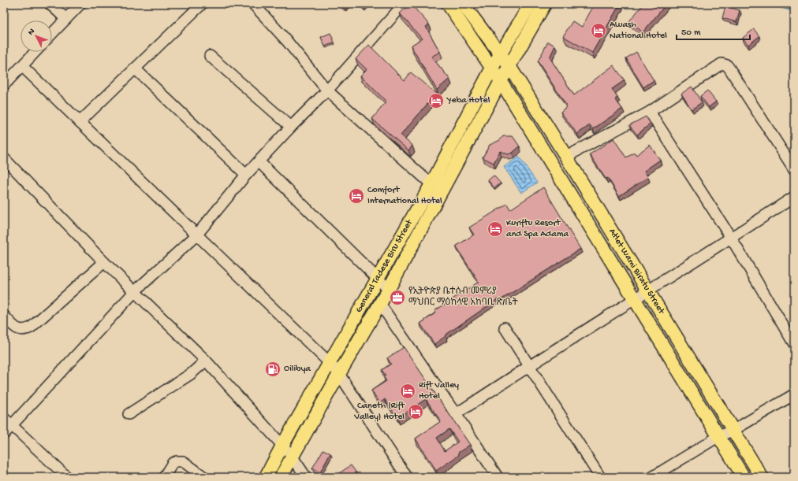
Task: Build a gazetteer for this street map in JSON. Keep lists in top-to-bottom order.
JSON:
{
  "streets": {
    "main road": ["General Tadese Biru Street", "Atlet Wami Biratu Street"]
  },
  "crossings": [
    ["General Tadese Biru Street", "Atlet Wami Biratu Street"]
  ],
  "places": {
    "hotel": [
      "Awash National Hotel",
      "Yeba Hotel",
      "Comfort International Hotel",
      "Kuriftu Resort and Spa Adama",
      "Rift Valley Hotel",
      "Caneth (Rift Valley) Hotel"
    ],
    "office": ["የኢትዮጵያ ቤተሰብ መምሪያ ማህበር ማዕከላዊ አከባቢ ጽ/ቤት"],
    "fuel station": ["Oilibya"]
  },
  "scale_bar": "50 m",
  "north": "top left"
}
